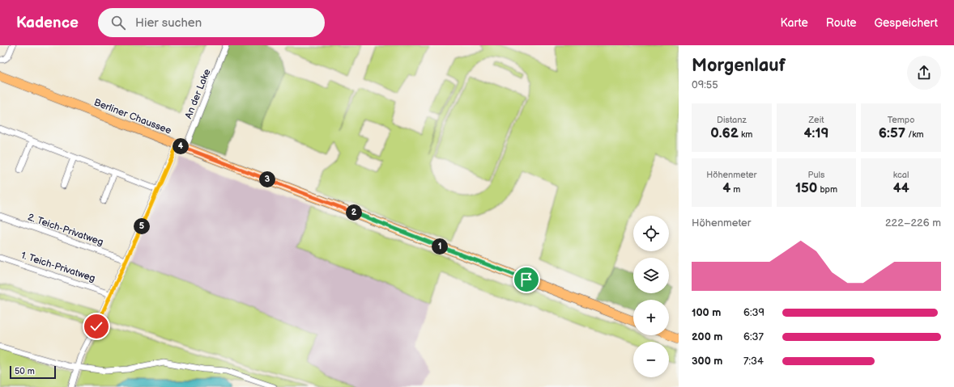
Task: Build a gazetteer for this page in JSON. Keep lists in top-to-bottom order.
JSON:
{
  "streets": {
    "main road": ["Berliner Chaussee"],
    "street": ["An der Lake", "2. Teich-Privatweg", "1. Teich-Privatweg"]
  },
  "crossings": [
    ["An der Lake", "Berliner Chaussee"],
    ["An der Lake", "2. Teich-Privatweg"],
    ["An der Lake", "1. Teich-Privatweg"]
  ],
  "scale_bar": "50 m",
  "page": {
    "header": "Kadence",
    "search": "Hier suchen",
    "nav": ["Karte", "Route", "Gespeichert"],
    "heading": ["Morgenlauf", "09:55"],
    "stats": [
      ["Distanz", "0.62 km"],
      ["Zeit", "4:19"],
      ["Tempo", "6:57 /km"],
      ["Höhenmeter", "4 m"],
      ["Puls", "150 bpm"],
      ["kcal", "44"]
    ],
    "pins": [
      "4",
      "3",
      "2",
      "5",
      "1"
    ],
    "chart": ["Höhenmeter", "222–226 m"],
    "map_buttons": ["+", "−"],
    "list": [
      {
        "name": "100 m",
        "note": "6:39"
      },
      {
        "name": "200 m",
        "note": "6:37"
      },
      {
        "name": "300 m",
        "note": "7:34"
      }
    ],
    "scale": "50 m"
  }
}
